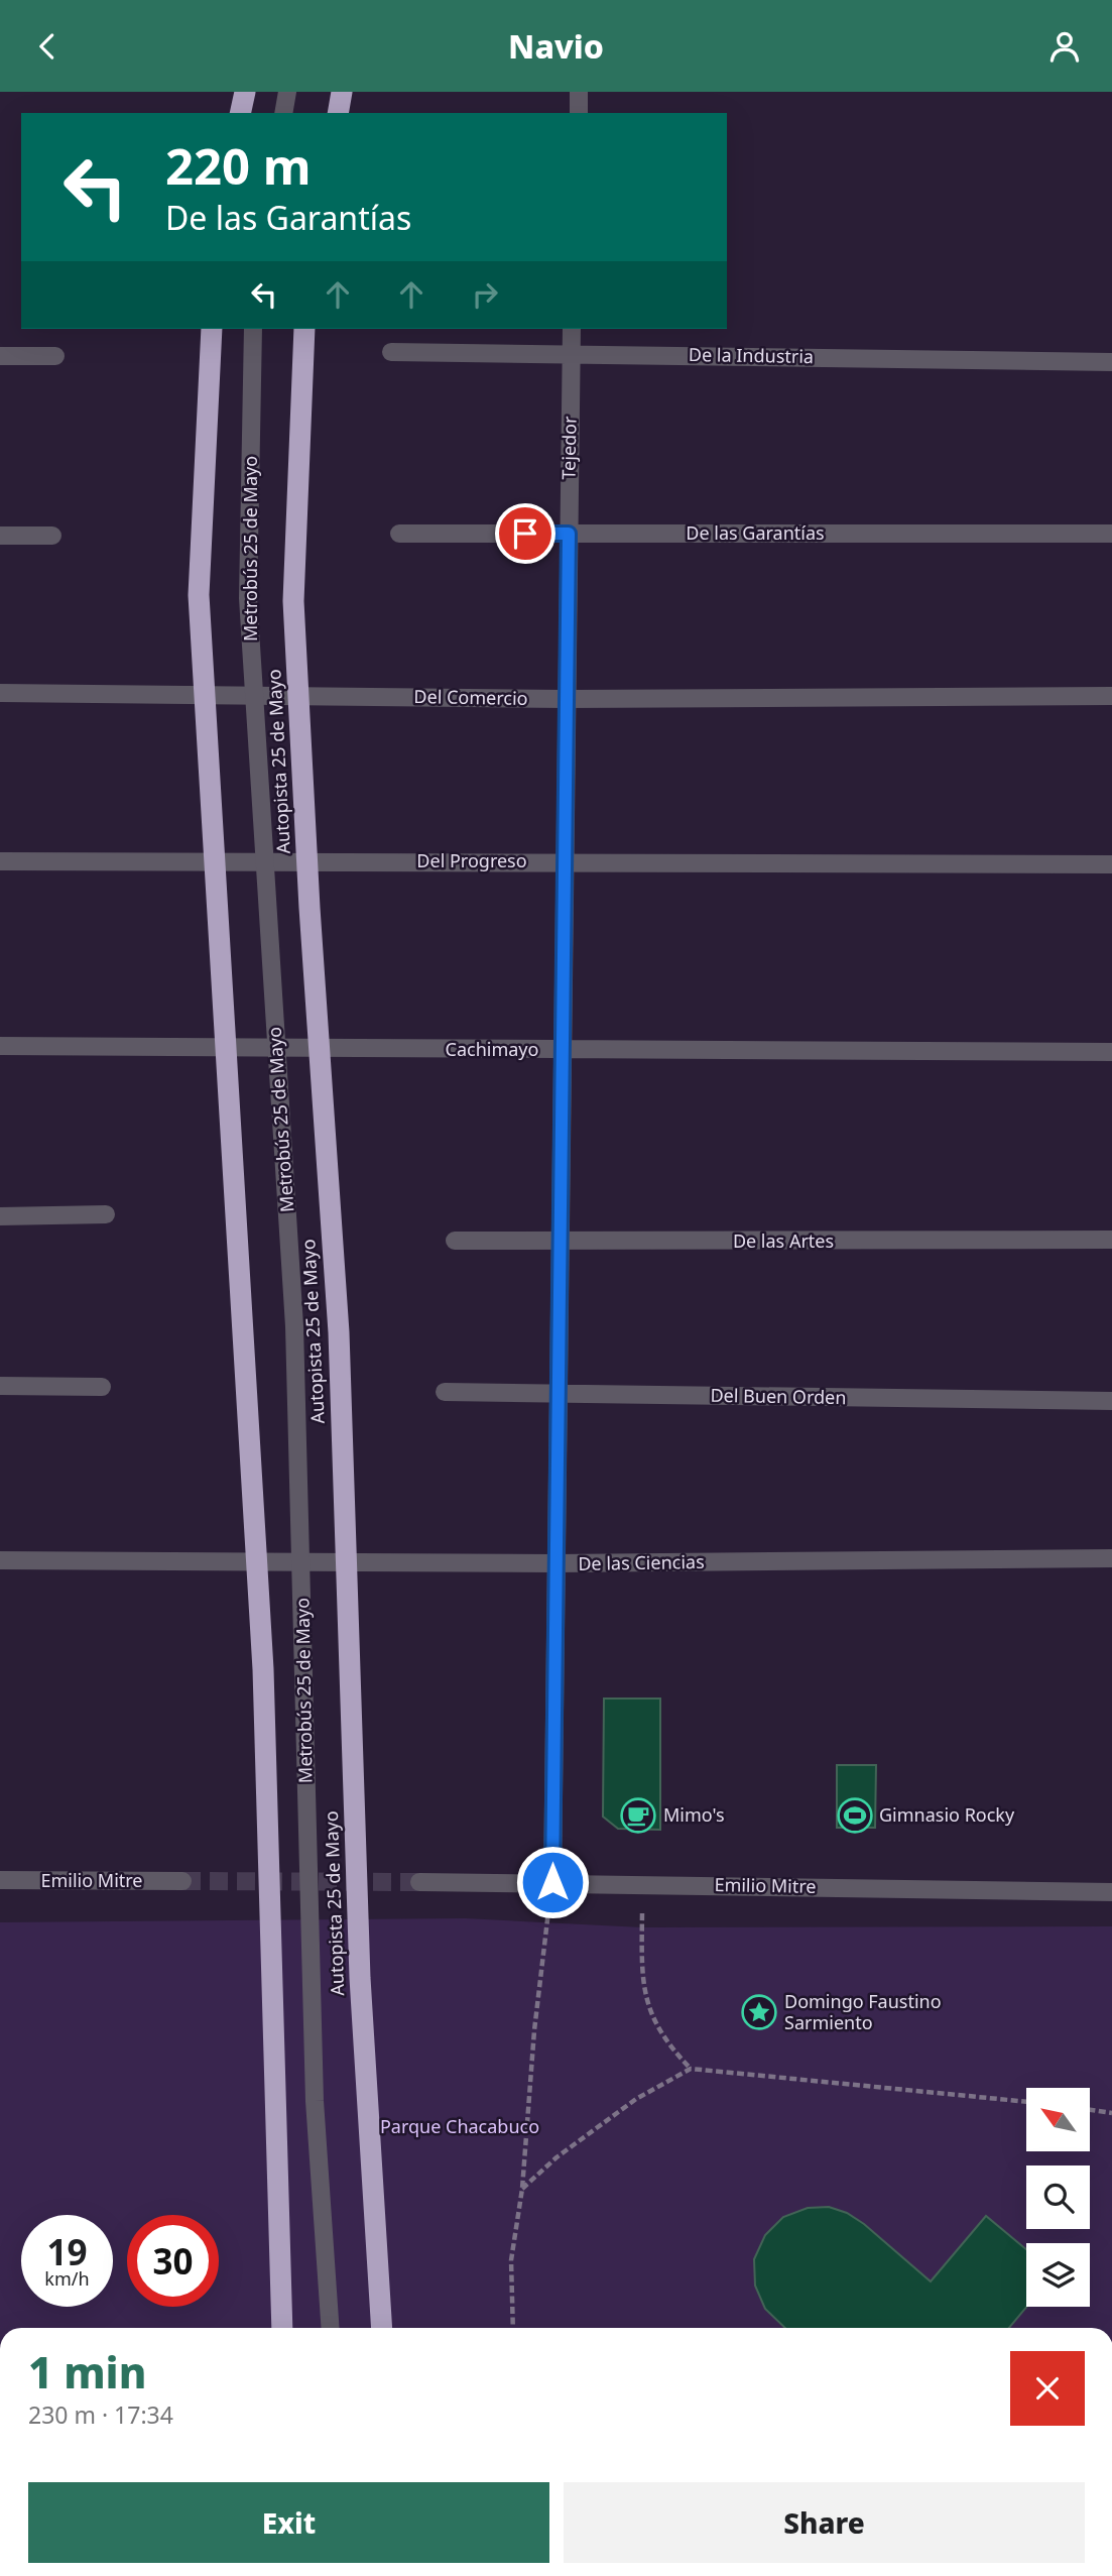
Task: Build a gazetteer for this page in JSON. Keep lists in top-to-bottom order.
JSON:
{
  "streets": {
    "highway": ["Autopista 25 de Mayo"],
    "street": [
      "De la Industria",
      "Tejedor",
      "De las Garantías",
      "Metrobús 25 de Mayo",
      "Del Comercio",
      "Del Progreso",
      "Cachimayo",
      "De las Artes",
      "Del Buen Orden",
      "De las Ciencias",
      "Emilio Mitre"
    ]
  },
  "crossings": [
    ["De la Industria", "Tejedor"],
    ["Tejedor", "De las Garantías"],
    ["Tejedor", "Del Comercio"],
    ["Tejedor", "Del Progreso"],
    ["Tejedor", "Cachimayo"],
    ["Tejedor", "De las Artes"],
    ["Tejedor", "Del Buen Orden"],
    ["Tejedor", "De las Ciencias"],
    ["Tejedor", "Emilio Mitre"]
  ],
  "parks": ["Parque Chacabuco"],
  "places": {
    "cafe": ["Mimo's"],
    "sports": ["Gimnasio Rocky"],
    "place": ["Domingo Faustino Sarmiento"]
  },
  "north": "top left",
  "page": {
    "header": "Navio",
    "turn": ["220 m", "De las Garantías"],
    "speed": "19 km/h",
    "limit": "30",
    "heading": ["1 min", "230 m · 17:34"],
    "buttons": ["Exit", "Share"]
  }
}
